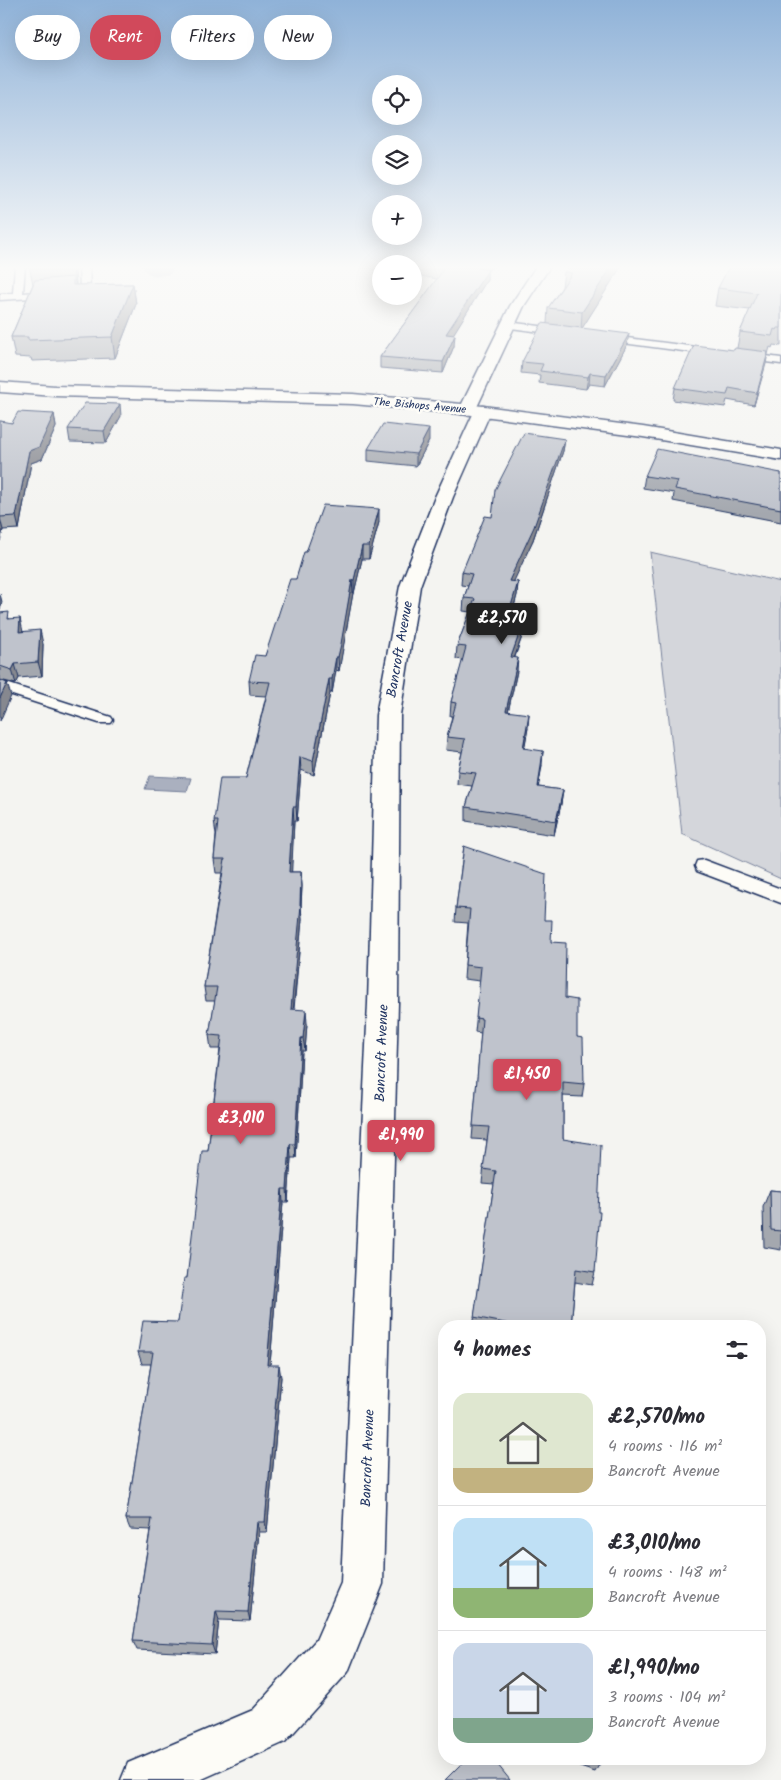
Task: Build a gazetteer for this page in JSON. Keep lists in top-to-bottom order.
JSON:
{
  "streets": {
    "street": ["The Bishops Avenue", "Bancroft Avenue"]
  },
  "crossings": [
    ["The Bishops Avenue", "Bancroft Avenue"]
  ],
  "page": {
    "chip": [
      "Buy",
      "Rent",
      "Filters",
      "New"
    ],
    "map_buttons": ["+", "−"],
    "price": [
      "£2,570",
      "£1,450",
      "£3,010",
      "£1,990"
    ],
    "heading": "4 homes",
    "list": [
      {
        "name": "£2,570/mo",
        "note": "4 rooms · 116 m² · Bancroft Avenue"
      },
      {
        "name": "£3,010/mo",
        "note": "4 rooms · 148 m² · Bancroft Avenue"
      },
      {
        "name": "£1,990/mo",
        "note": "3 rooms · 104 m² · Bancroft Avenue"
      }
    ]
  }
}
